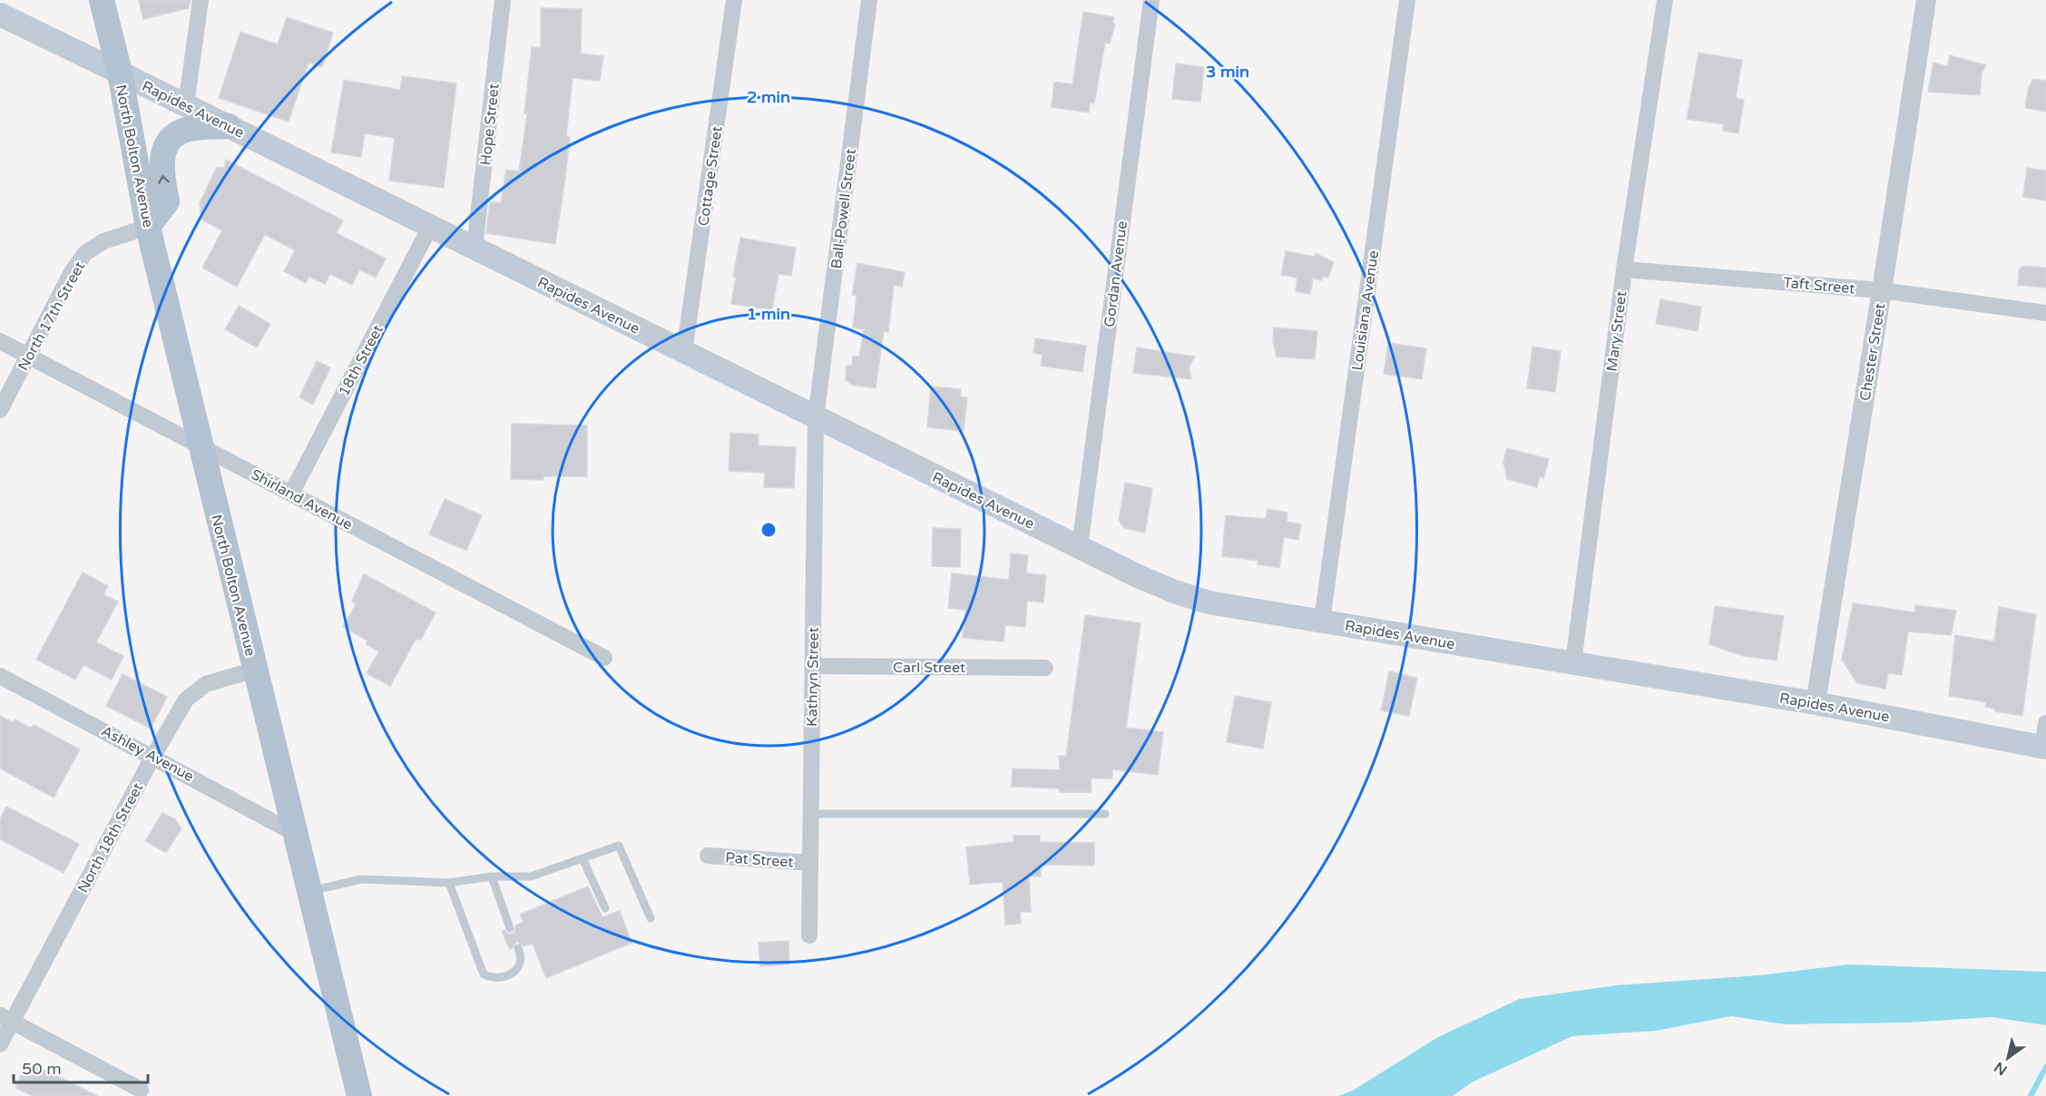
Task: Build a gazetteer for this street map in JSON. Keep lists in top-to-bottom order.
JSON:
{
  "streets": {
    "main road": ["Rapides Avenue", "North Bolton Avenue"],
    "street": [
      "Hope Street",
      "Cottage Street",
      "Ball-Powell Street",
      "Gordan Avenue",
      "Taft Street",
      "Louisiana Avenue",
      "North 17th Street",
      "Mary Street",
      "Chester Street",
      "18th Street",
      "Shirland Avenue",
      "Carl Street",
      "Kathryn Street",
      "Ashley Avenue",
      "North 18th Street",
      "Pat Street"
    ]
  },
  "crossings": [
    ["Rapides Avenue", "Hope Street"],
    ["Rapides Avenue", "North Bolton Avenue"],
    ["Rapides Avenue", "Cottage Street"],
    ["Rapides Avenue", "Ball-Powell Street"],
    ["Rapides Avenue", "Gordan Avenue"],
    ["Rapides Avenue", "Louisiana Avenue"],
    ["Rapides Avenue", "Mary Street"],
    ["Rapides Avenue", "Chester Street"],
    ["Rapides Avenue", "18th Street"],
    ["Rapides Avenue", "Kathryn Street"],
    ["North Bolton Avenue", "North 17th Street"],
    ["North Bolton Avenue", "Shirland Avenue"],
    ["North Bolton Avenue", "Ashley Avenue"],
    ["North Bolton Avenue", "North 18th Street"],
    ["Ball-Powell Street", "Kathryn Street"],
    ["Taft Street", "Mary Street"],
    ["Taft Street", "Chester Street"],
    ["North 17th Street", "Shirland Avenue"],
    ["18th Street", "Shirland Avenue"],
    ["Carl Street", "Kathryn Street"],
    ["Kathryn Street", "Pat Street"],
    ["Ashley Avenue", "North 18th Street"]
  ],
  "scale_bar": "50 m",
  "north": "bottom left",
  "rings": ["3 min", "2 min", "1 min"]
}
